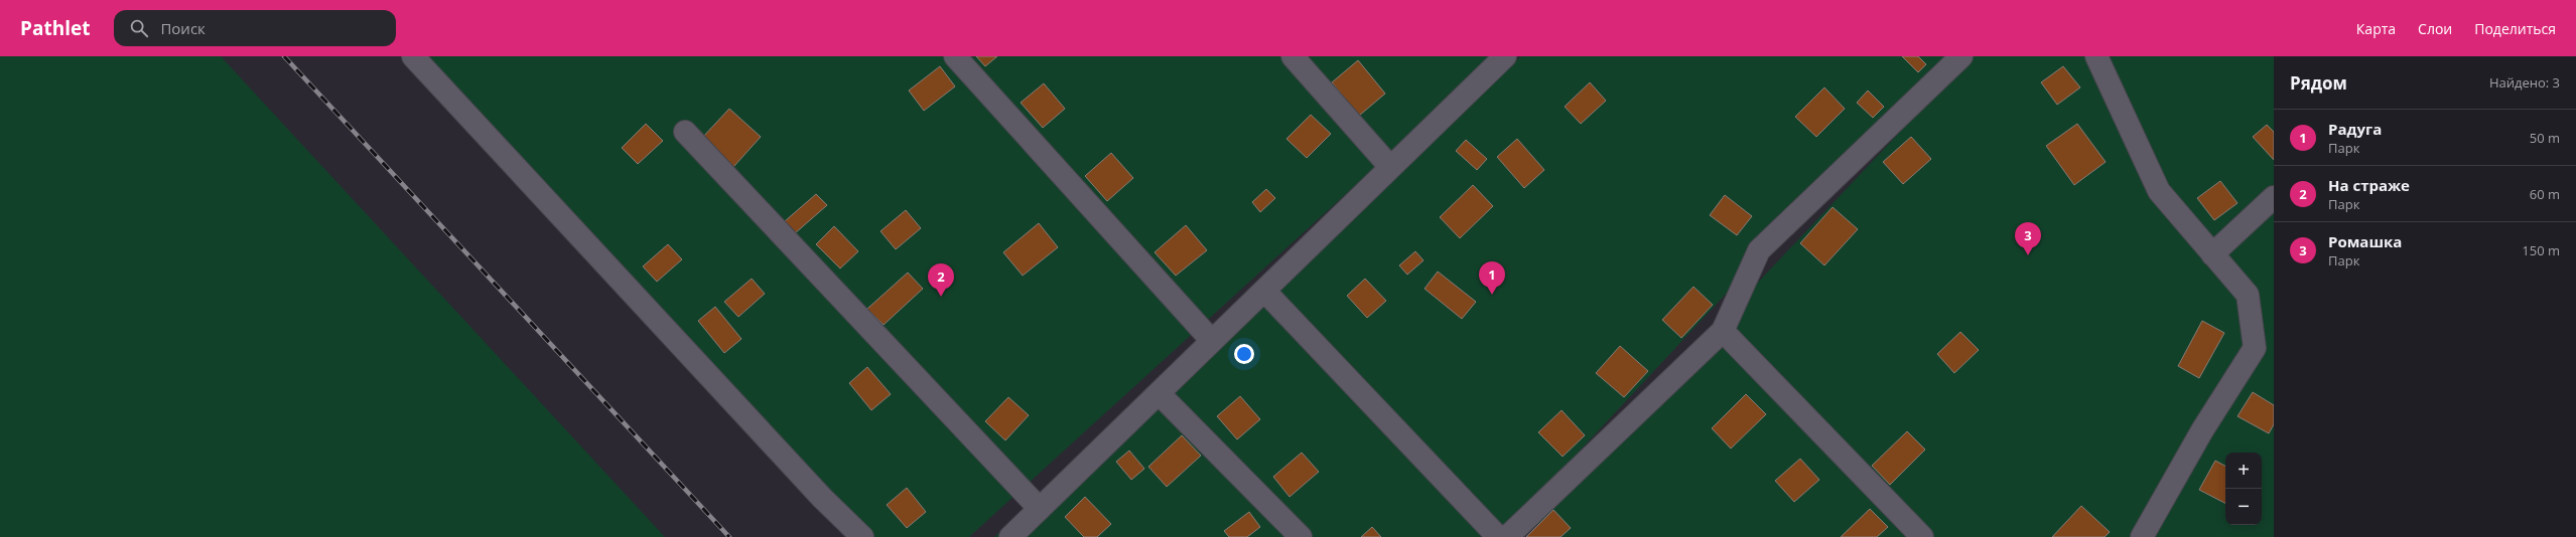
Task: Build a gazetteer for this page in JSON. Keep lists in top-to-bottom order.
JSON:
{
  "page": {
    "header": "Pathlet",
    "search": "Поиск",
    "nav": ["Карта", "Слои", "Поделиться"],
    "heading": ["Рядом", "Найдено: 3"],
    "list": [
      {
        "mark": "1",
        "name": "Радуга",
        "note": "Парк",
        "value": "50 m"
      },
      {
        "mark": "2",
        "name": "На страже",
        "note": "Парк",
        "value": "60 m"
      },
      {
        "mark": "3",
        "name": "Ромашка",
        "note": "Парк",
        "value": "150 m"
      }
    ],
    "pins": ["3", "1", "2"],
    "map_buttons": ["+", "−"]
  }
}
